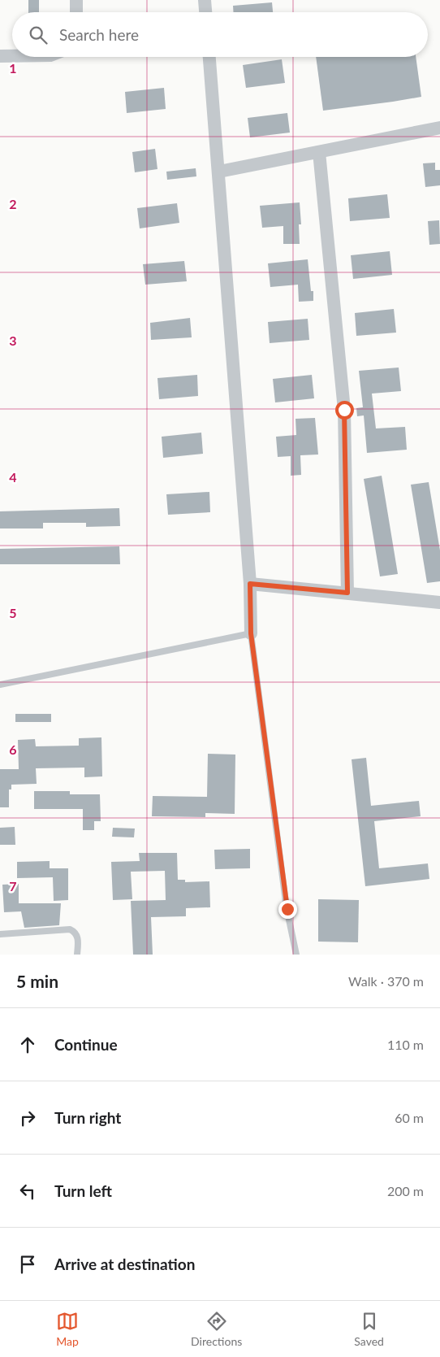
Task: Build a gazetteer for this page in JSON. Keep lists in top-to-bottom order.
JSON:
{
  "page": {
    "search": "Search here",
    "heading": ["5 min", "Walk · 370 m"],
    "list": [
      ["Continue", "110 m"],
      ["Turn right", "60 m"],
      ["Turn left", "200 m"],
      "Arrive at destination"
    ],
    "nav": ["Map", "Directions", "Saved"]
  },
  "grid": {
    "rows": [
      "1",
      "2",
      "3",
      "4",
      "5",
      "6",
      "7"
    ]
  }
}
